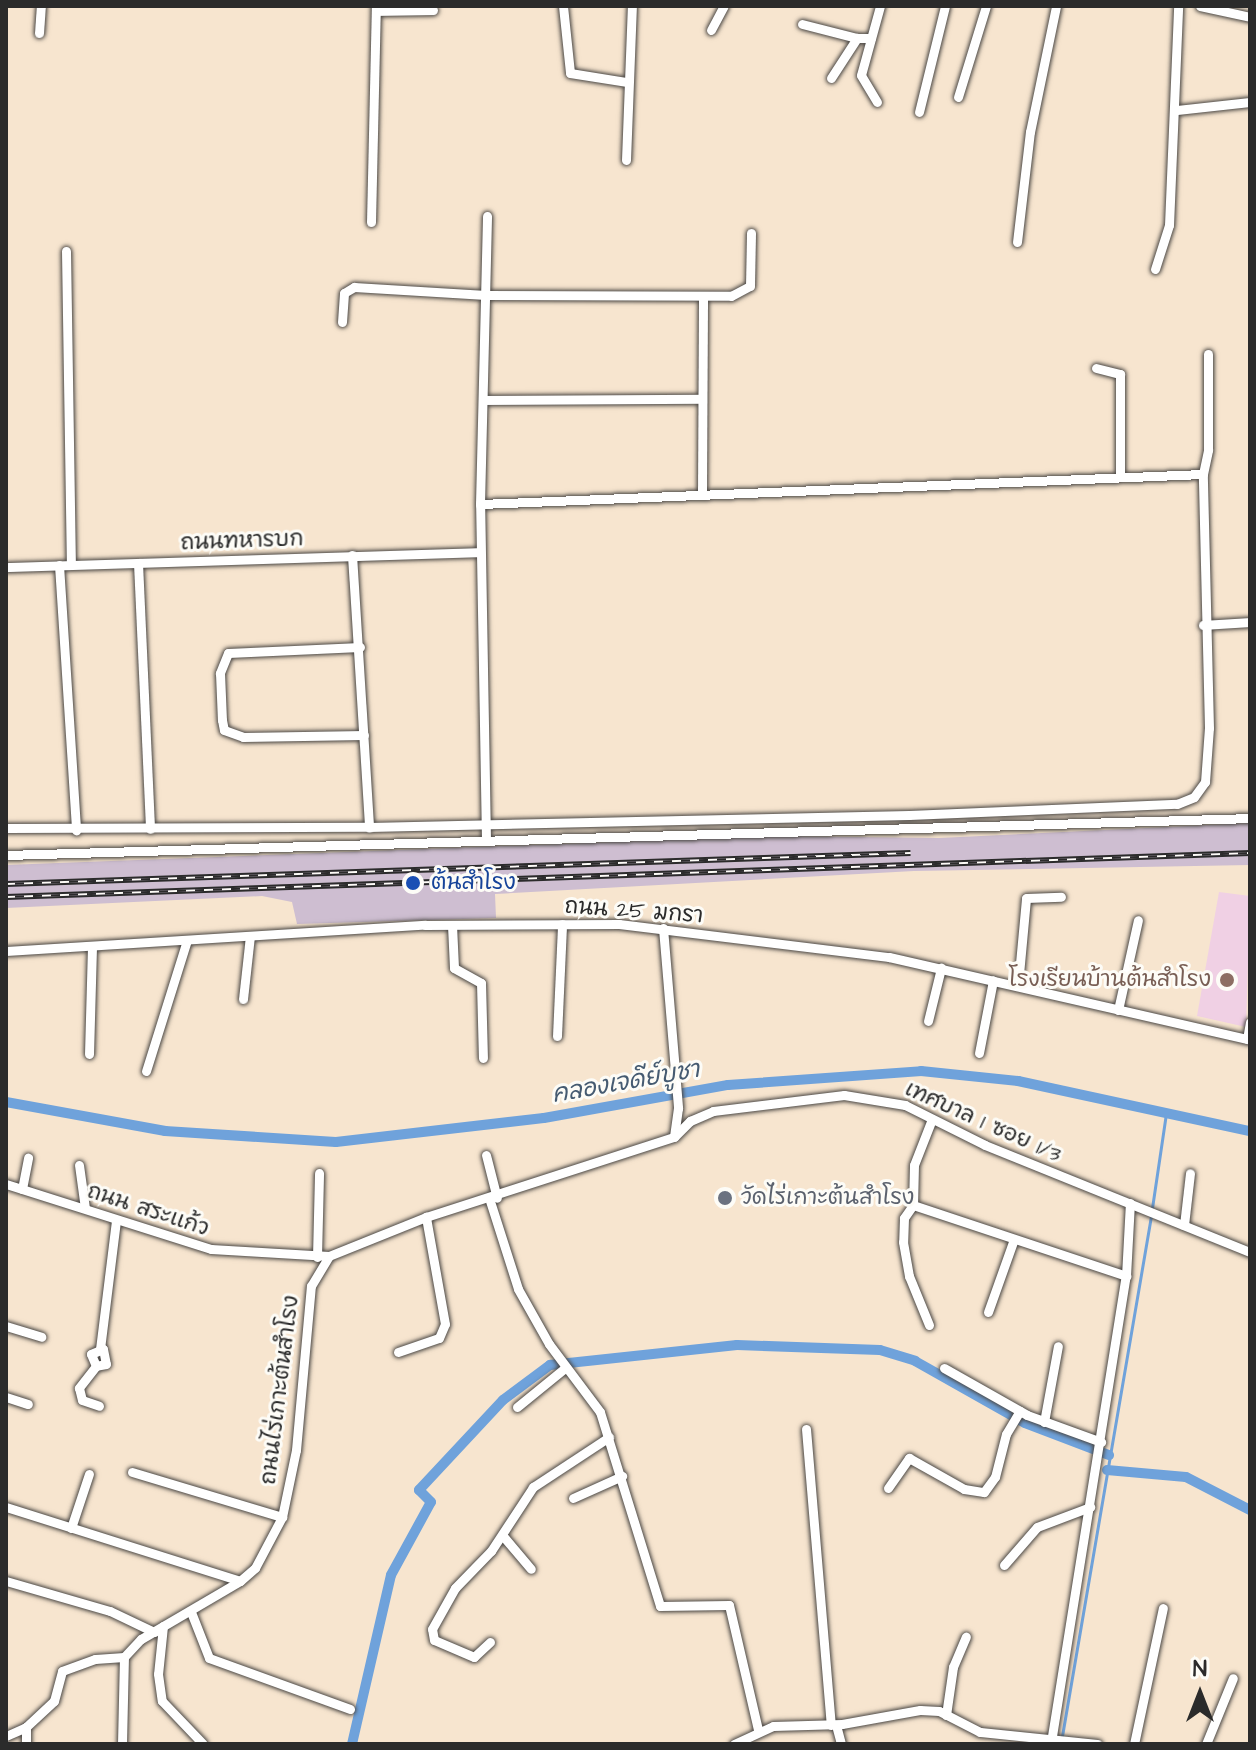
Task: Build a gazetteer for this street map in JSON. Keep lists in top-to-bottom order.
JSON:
{
  "streets": {
    "street": [
      "ถนนทหารบก",
      "ถนน 25 มกรา",
      "เทศบาล 1 ซอย 1/3",
      "ถนน สระแก้ว",
      "ถนนไร่เกาะต้นสำโรง"
    ]
  },
  "crossings": [
    ["เทศบาล 1 ซอย 1/3", "ถนน สระแก้ว"],
    ["ถนน สระแก้ว", "ถนนไร่เกาะต้นสำโรง"]
  ],
  "water": ["คลองเจดีย์บูชา"],
  "places": ["ต้นสำโรง", "โรงเรียนบ้านต้นสำโรง", "วัดไร่เกาะต้นสำโรง"],
  "north": "top"
}
